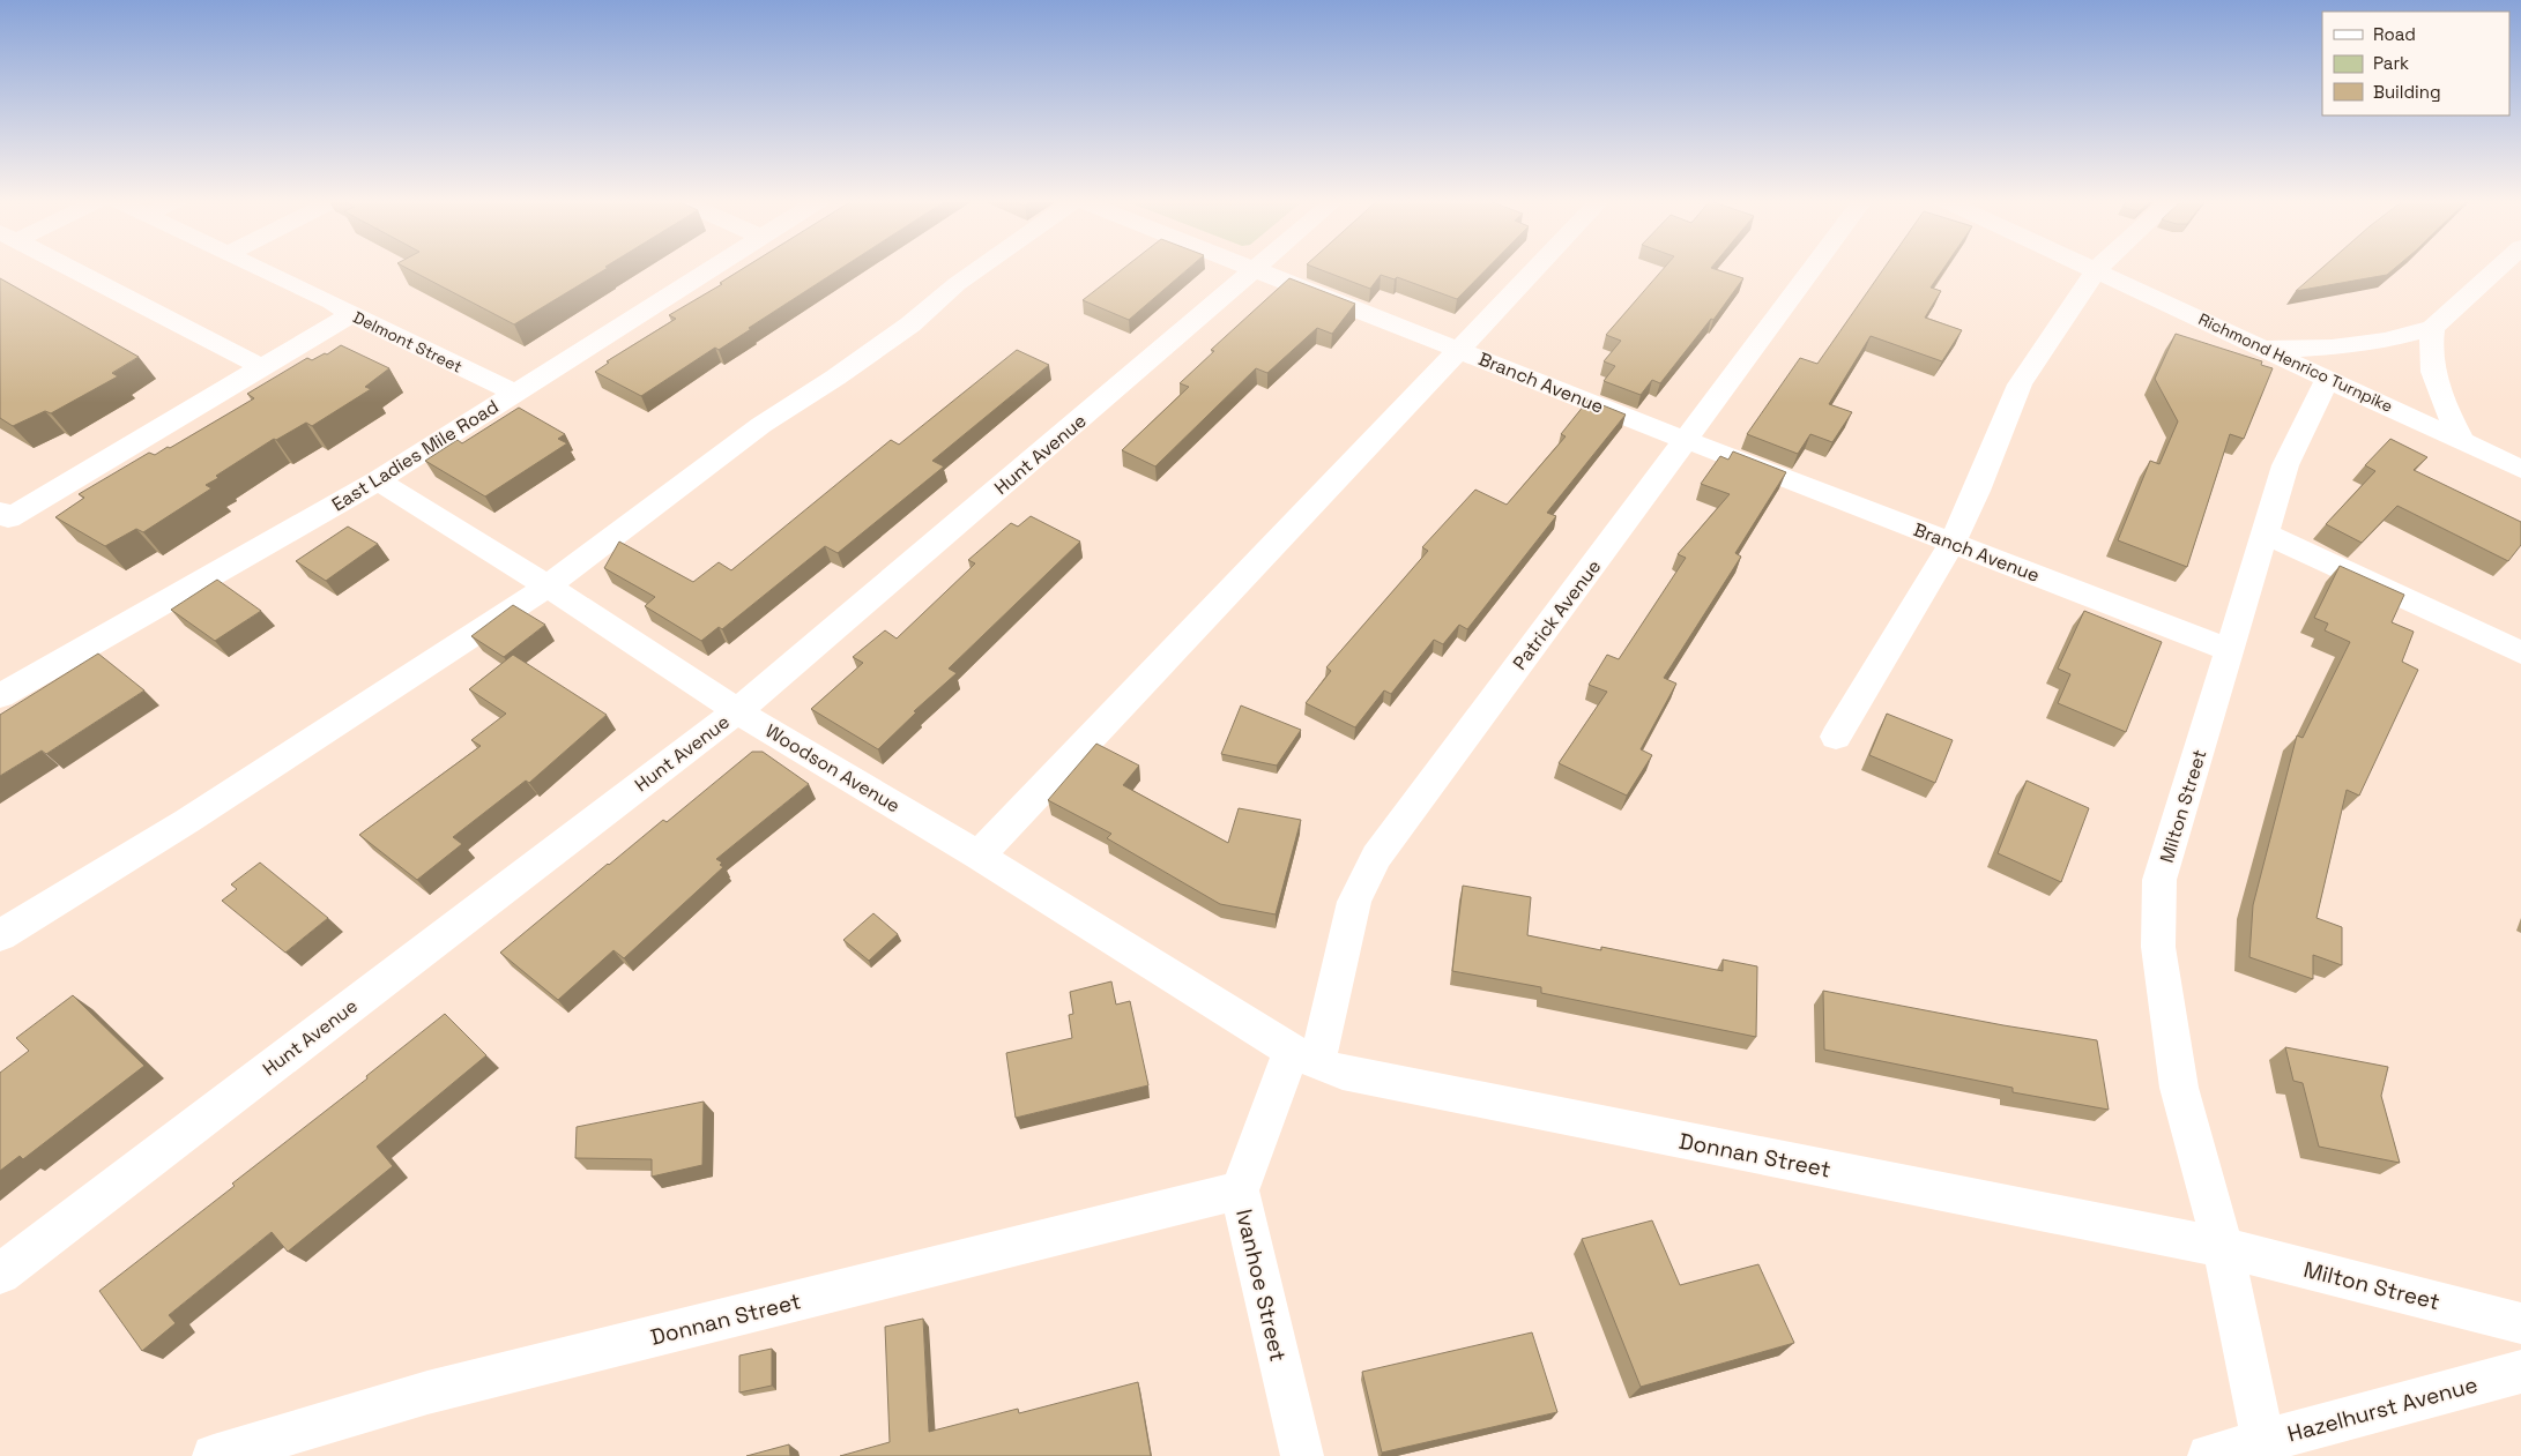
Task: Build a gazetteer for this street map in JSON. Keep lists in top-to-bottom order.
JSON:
{
  "streets": {
    "street": [
      "Delmont Street",
      "Richmond Henrico Turnpike",
      "Branch Avenue",
      "Hunt Avenue",
      "East Ladies Mile Road",
      "Patrick Avenue",
      "Woodson Avenue",
      "Milton Street",
      "Donnan Street",
      "Ivanhoe Street",
      "Hazelhurst Avenue"
    ]
  },
  "crossings": [
    ["Delmont Street", "East Ladies Mile Road"],
    ["Richmond Henrico Turnpike", "Milton Street"],
    ["Branch Avenue", "Hunt Avenue"],
    ["Branch Avenue", "Patrick Avenue"],
    ["Branch Avenue", "Milton Street"],
    ["Hunt Avenue", "Woodson Avenue"],
    ["East Ladies Mile Road", "Woodson Avenue"],
    ["Patrick Avenue", "Woodson Avenue"],
    ["Patrick Avenue", "Donnan Street"],
    ["Patrick Avenue", "Ivanhoe Street"],
    ["Woodson Avenue", "Donnan Street"],
    ["Woodson Avenue", "Ivanhoe Street"],
    ["Milton Street", "Donnan Street"],
    ["Milton Street", "Hazelhurst Avenue"],
    ["Donnan Street", "Ivanhoe Street"]
  ],
  "legend": ["Road", "Park", "Building"]
}
